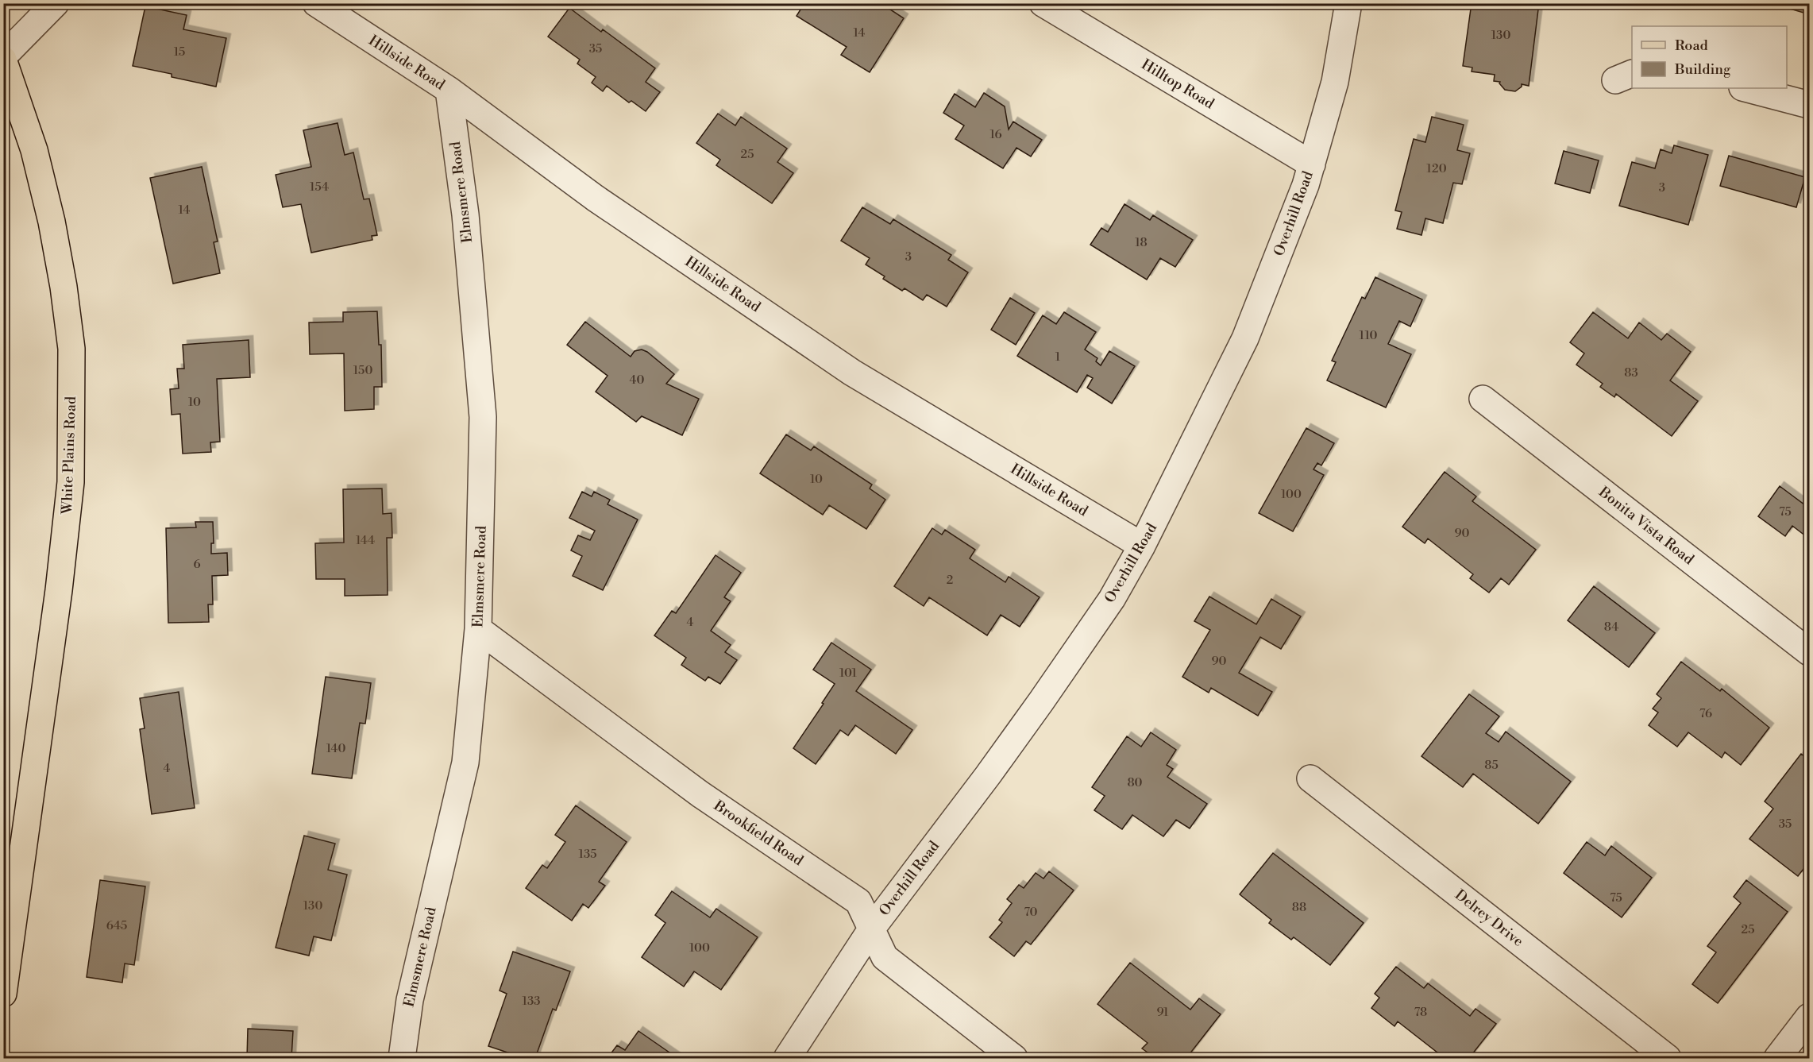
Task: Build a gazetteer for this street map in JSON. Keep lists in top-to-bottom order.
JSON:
{
  "streets": {
    "main road": ["White Plains Road"],
    "street": [
      "Hillside Road",
      "Hilltop Road",
      "Elmsmere Road",
      "Overhill Road",
      "Bonita Vista Road",
      "Brookfield Road",
      "Delrey Drive"
    ]
  },
  "crossings": [
    ["Hillside Road", "Elmsmere Road"],
    ["Hillside Road", "Overhill Road"],
    ["Hilltop Road", "Overhill Road"],
    ["Elmsmere Road", "Brookfield Road"],
    ["Overhill Road", "Brookfield Road"]
  ],
  "house_numbers": [
    "14",
    "130",
    "35",
    "15",
    "16",
    "25",
    "120",
    "154",
    "3",
    "14",
    "18",
    "3",
    "110",
    "1",
    "150",
    "83",
    "40",
    "10",
    "10",
    "100",
    "75",
    "90",
    "144",
    "6",
    "2",
    "4",
    "84",
    "90",
    "101",
    "76",
    "140",
    "85",
    "4",
    "80",
    "35",
    "135",
    "75",
    "130",
    "88",
    "70",
    "645",
    "25",
    "100",
    "133",
    "91",
    "78"
  ],
  "legend": ["Road", "Building"]
}
